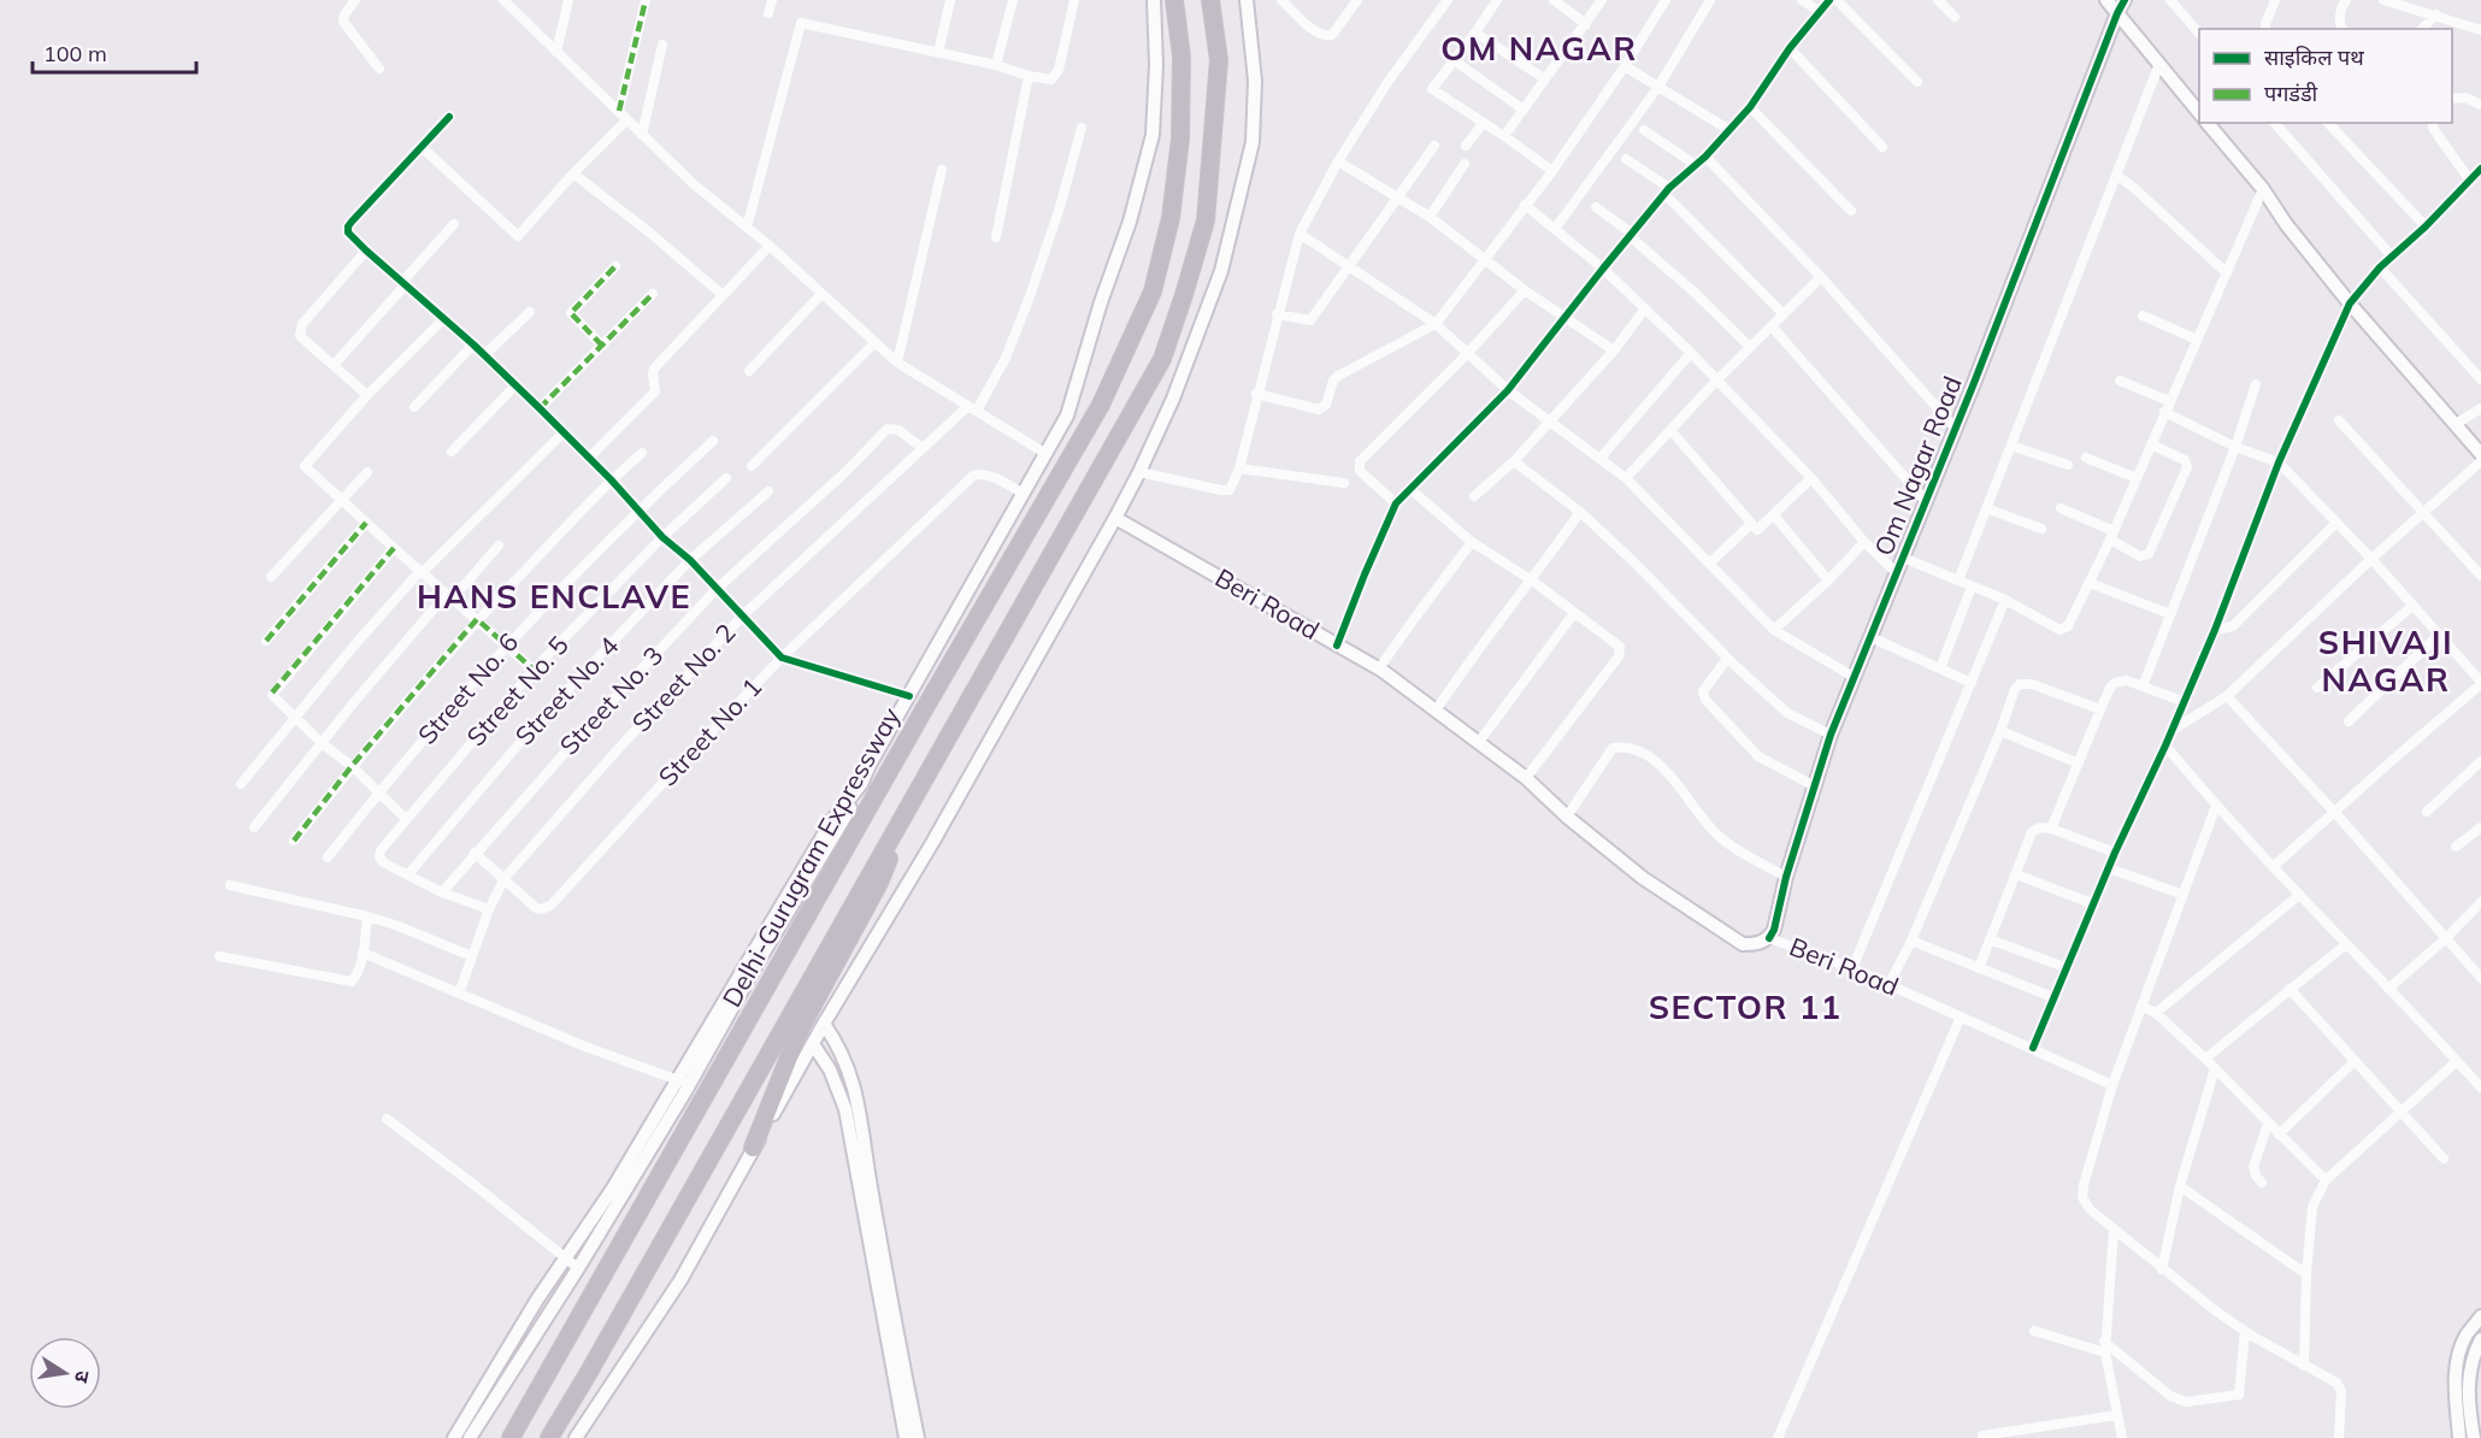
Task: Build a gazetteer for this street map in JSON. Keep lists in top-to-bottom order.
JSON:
{
  "streets": {
    "highway": ["Delhi-Gurugram Expressway"],
    "street": [
      "Om Nagar Road",
      "Beri Road",
      "Street No. 2",
      "Street No. 6",
      "Street No. 5",
      "Street No. 4",
      "Street No. 3",
      "Street No. 1"
    ]
  },
  "crossings": [
    ["Om Nagar Road", "Beri Road"],
    ["Street No. 2", "Street No. 3"],
    ["Street No. 2", "Street No. 1"],
    ["Street No. 5", "Street No. 4"]
  ],
  "districts": [
    "OM NAGAR",
    "HANS ENCLAVE",
    "SHIVAJI NAGAR",
    "SECTOR 11"
  ],
  "legend": ["साइकिल पथ", "पगडंडी"],
  "scale_bar": "100 m",
  "north": "right"
}
